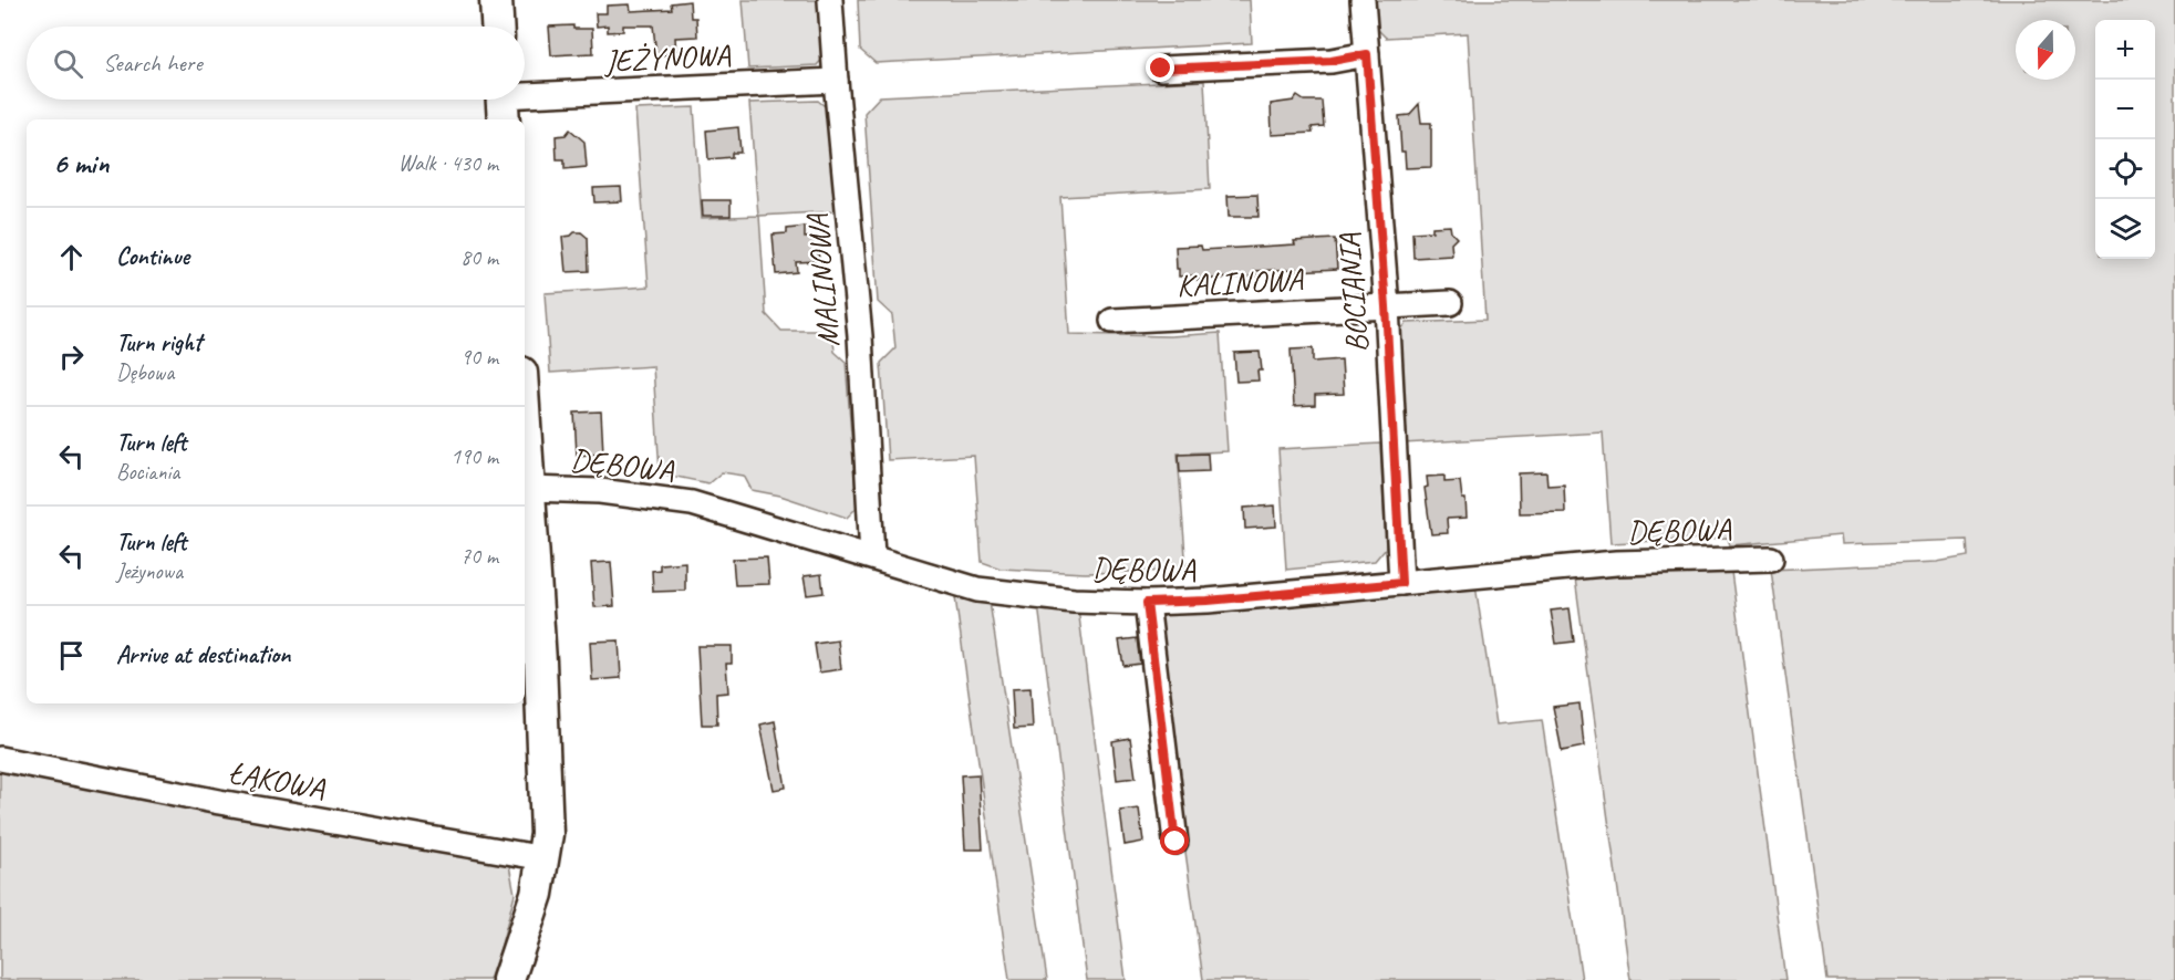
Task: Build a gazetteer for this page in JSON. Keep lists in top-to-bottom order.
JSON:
{
  "streets": {
    "street": [
      "JEŻYNOWA",
      "MALINOWA",
      "KALINOWA",
      "BOCIANIA",
      "DĘBOWA",
      "ŁĄKOWA"
    ]
  },
  "crossings": [
    ["JEŻYNOWA", "MALINOWA"],
    ["MALINOWA", "DĘBOWA"],
    ["KALINOWA", "BOCIANIA"],
    ["BOCIANIA", "DĘBOWA"]
  ],
  "north": "bottom",
  "page": {
    "map_buttons": ["+", "−"],
    "search": "Search here",
    "heading": ["6 min", "Walk · 430 m"],
    "list": [
      ["Continue", "80 m"],
      ["Turn right", "Dębowa", "90 m"],
      ["Turn left", "Bociania", "190 m"],
      ["Turn left", "Jeżynowa", "70 m"],
      "Arrive at destination"
    ]
  }
}
